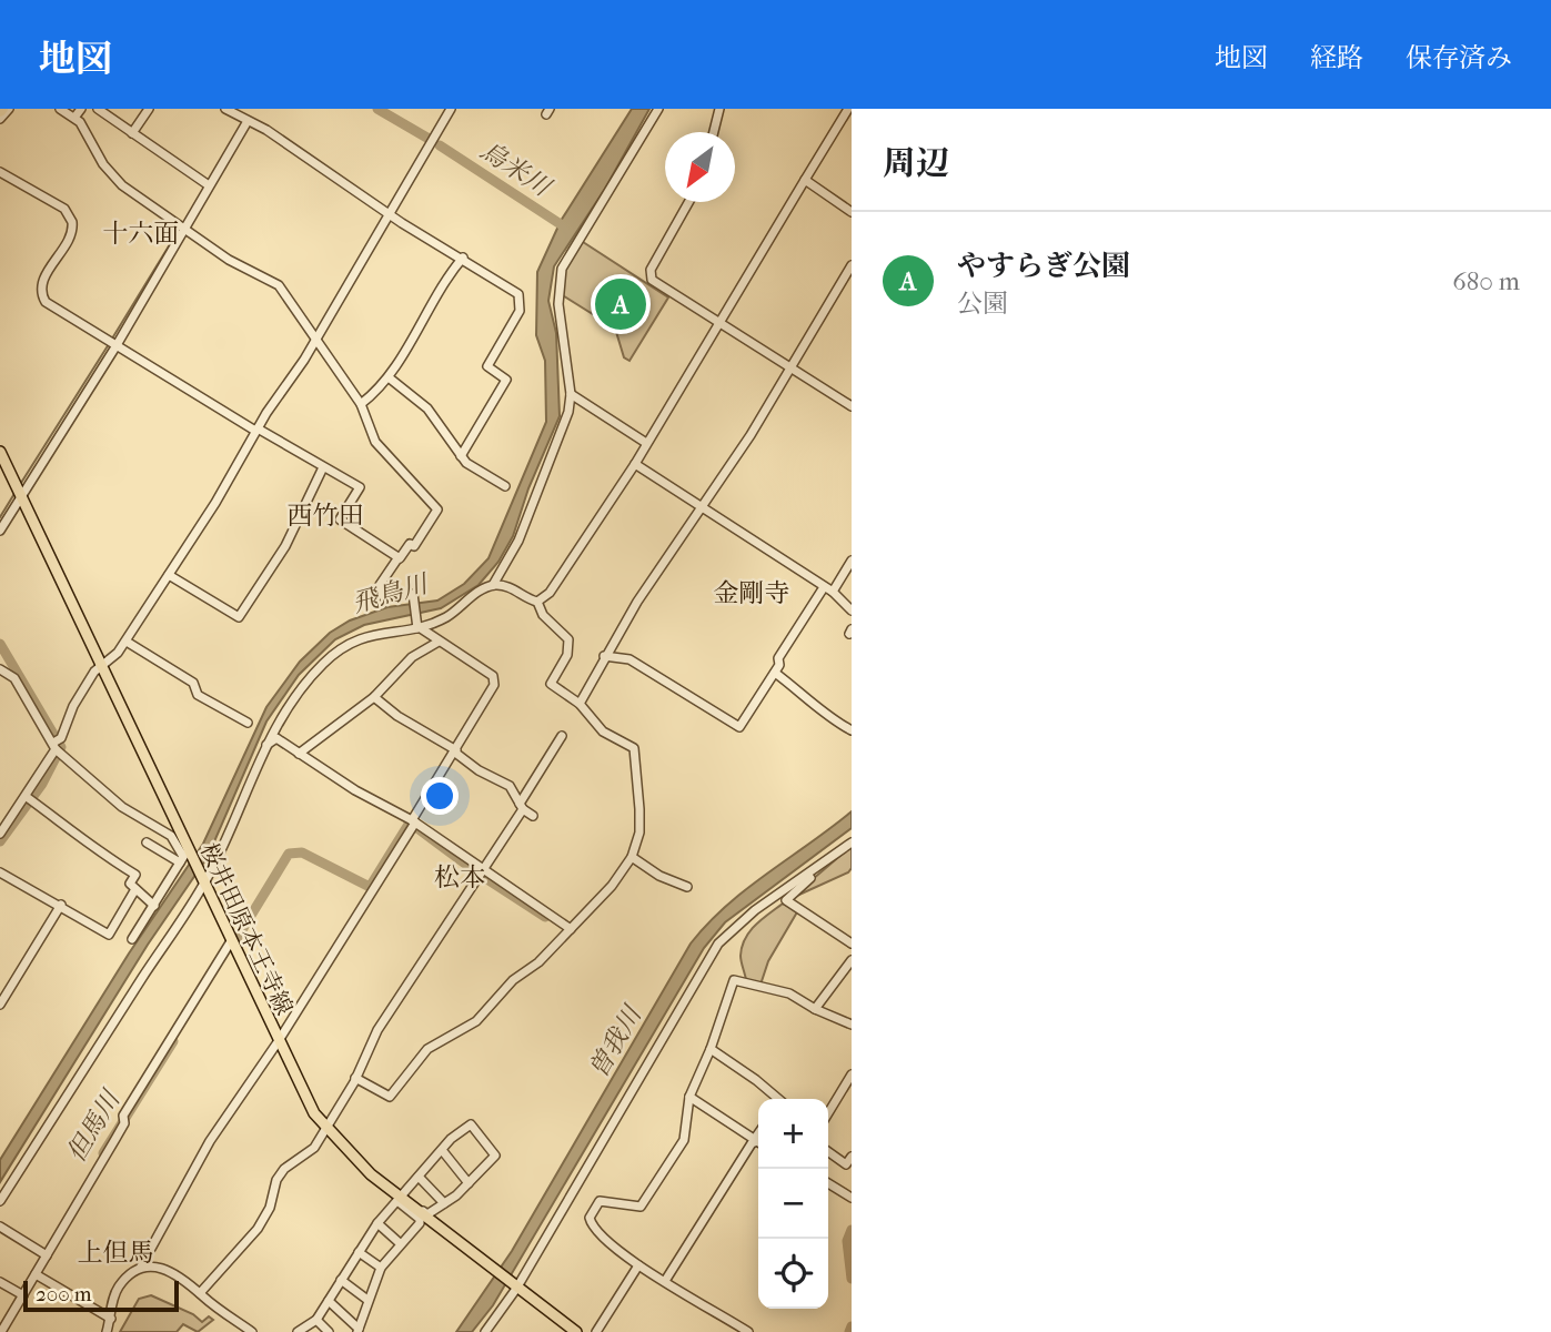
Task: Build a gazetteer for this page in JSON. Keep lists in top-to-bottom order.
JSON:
{
  "streets": {
    "main road": ["桜井田原本王寺線"]
  },
  "districts": [
    "十六面",
    "西竹田",
    "金剛寺",
    "松本",
    "上但馬"
  ],
  "water": [
    "烏米川",
    "飛鳥川",
    "曽我川",
    "但馬川"
  ],
  "scale_bar": "200 m",
  "north": "bottom left",
  "page": {
    "header": "地図",
    "nav": ["地図", "経路", "保存済み"],
    "heading": "周辺",
    "list": [
      {
        "mark": "A",
        "name": "やすらぎ公園",
        "note": "公園",
        "value": "680 m"
      }
    ],
    "pins": "A",
    "map_buttons": ["+", "−"],
    "scale": "200 m"
  }
}
